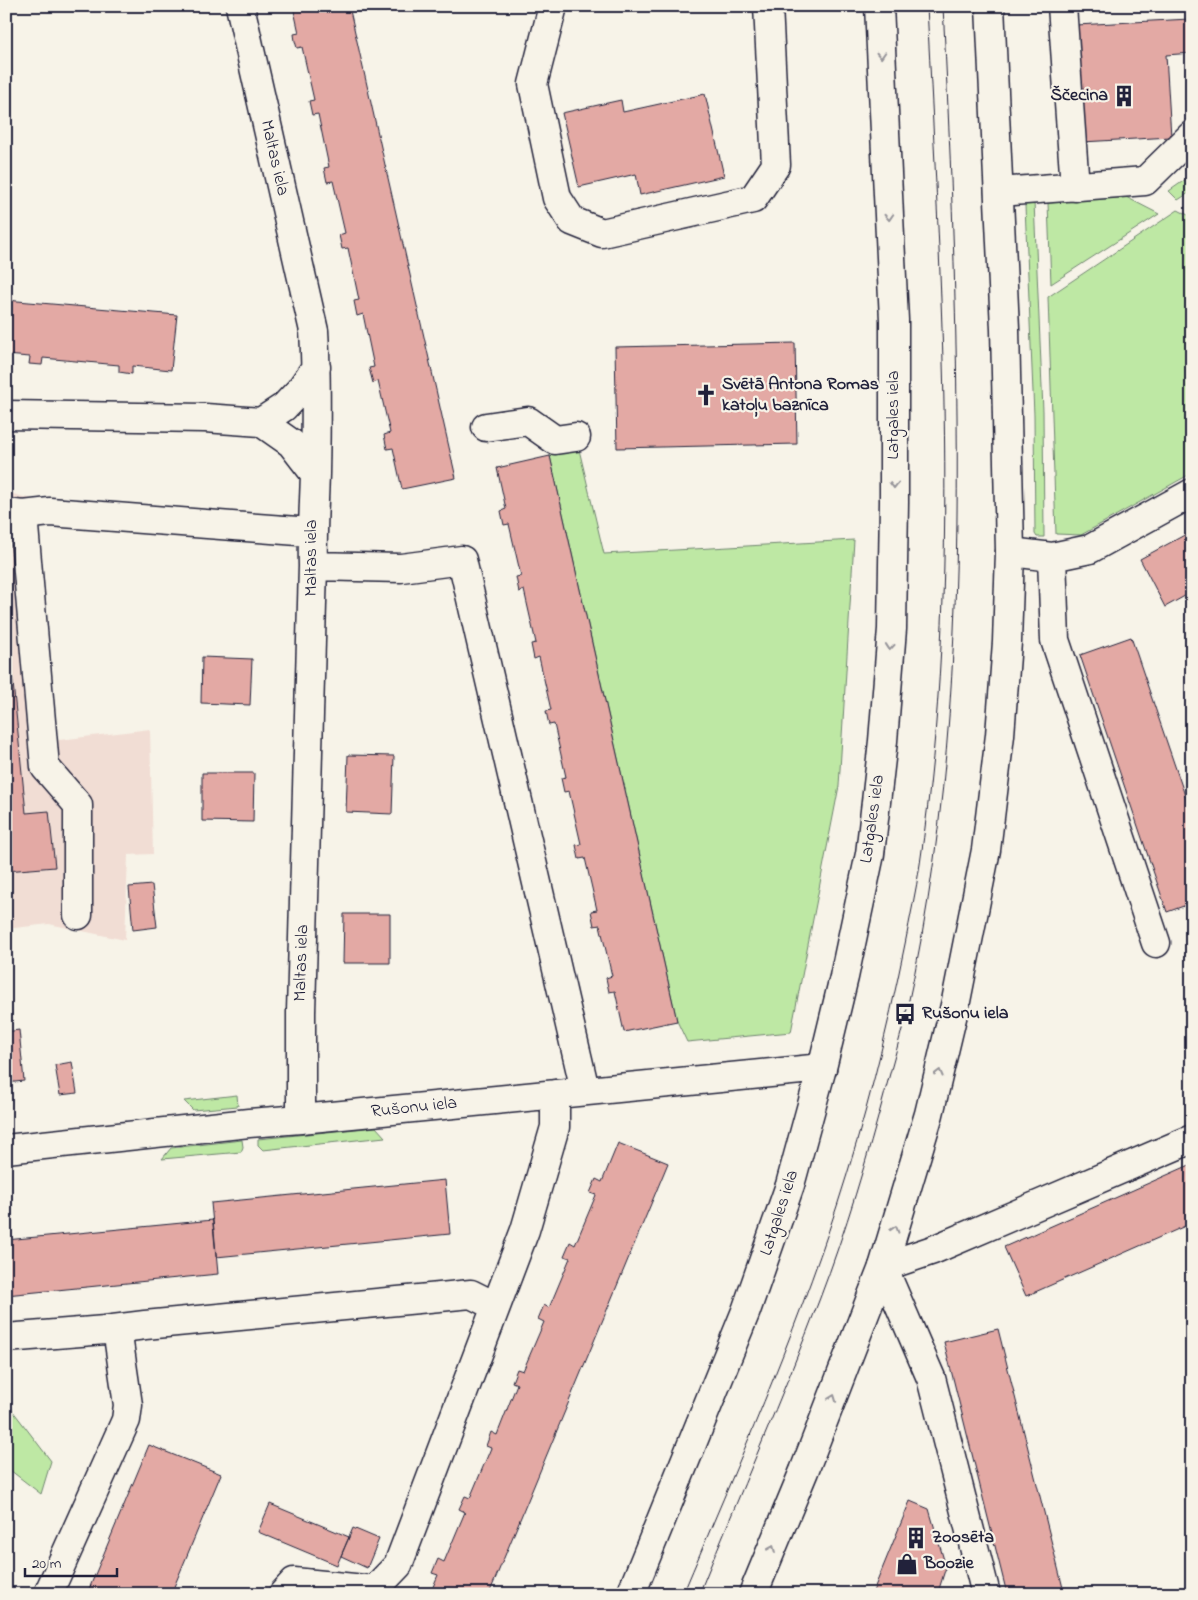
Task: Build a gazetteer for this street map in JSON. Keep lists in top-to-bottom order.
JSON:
{
  "streets": {
    "main road": ["Maltas iela", "Latgales iela", "Rušonu iela"]
  },
  "crossings": [
    ["Maltas iela", "Rušonu iela"],
    ["Latgales iela", "Rušonu iela"]
  ],
  "places": {
    "building": ["Ščecina", "Zoosēta"],
    "church": ["Svētā Antona Romas katoļu baznīca"],
    "bus stop": ["Rušonu iela"],
    "shop": ["Boozie"]
  },
  "scale_bar": "20 m"
}
